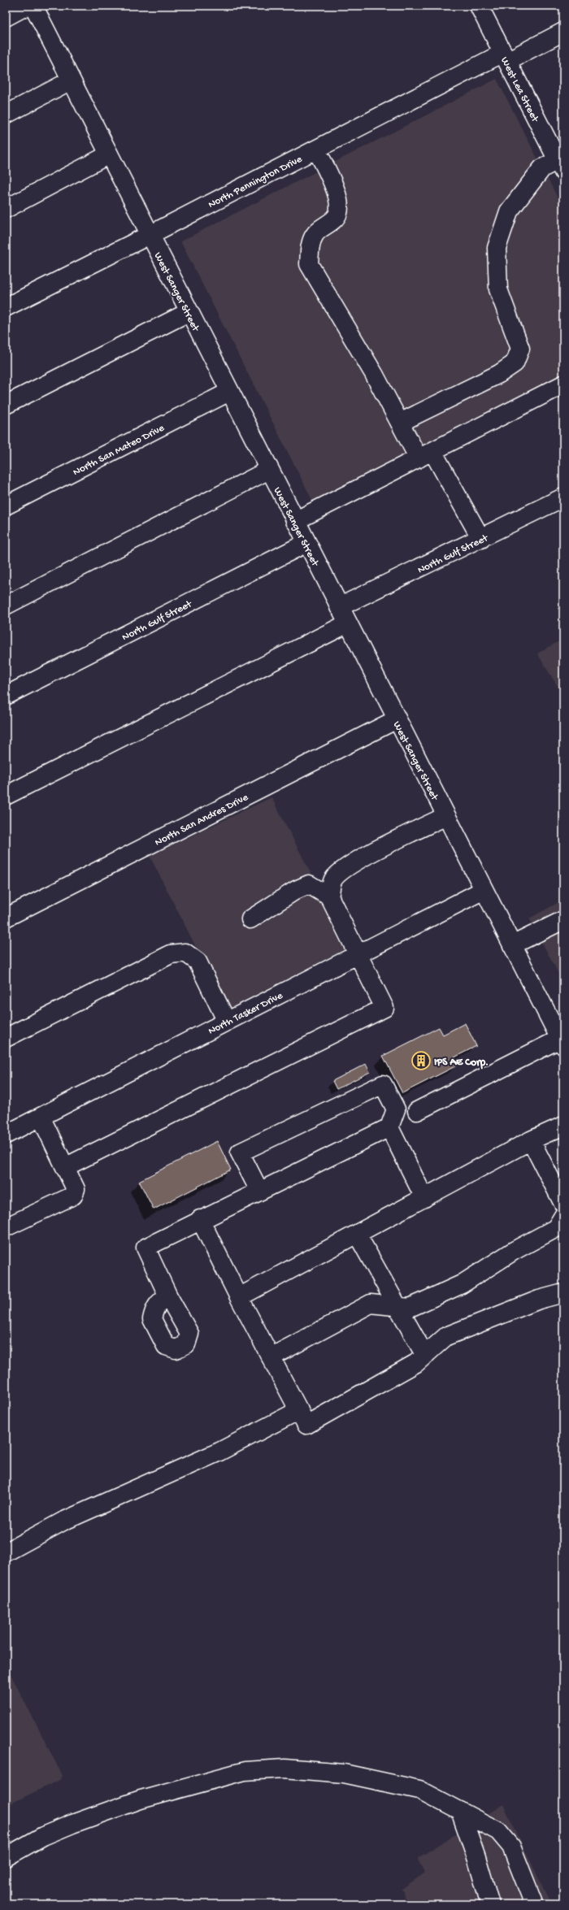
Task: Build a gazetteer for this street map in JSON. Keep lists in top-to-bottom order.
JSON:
{
  "streets": {
    "street": [
      "West Lea Street",
      "North Pennington Drive",
      "West Sanger Street",
      "North San Mateo Drive",
      "North Gulf Street",
      "North San Andres Drive",
      "North Tasker Drive"
    ]
  },
  "crossings": [
    ["West Lea Street", "North Pennington Drive"],
    ["North Pennington Drive", "West Sanger Street"],
    ["West Sanger Street", "North San Mateo Drive"],
    ["West Sanger Street", "North Gulf Street"],
    ["West Sanger Street", "North San Andres Drive"],
    ["West Sanger Street", "North Tasker Drive"]
  ],
  "places": {
    "building": ["IPS AE Corp."]
  }
}
